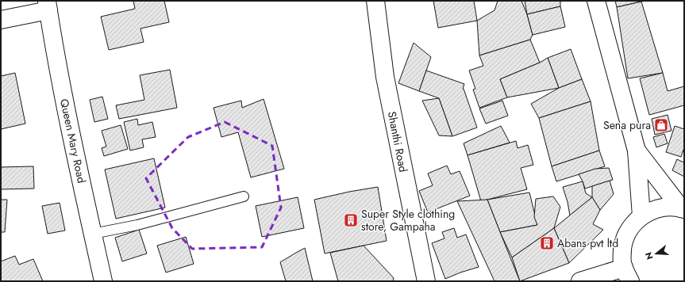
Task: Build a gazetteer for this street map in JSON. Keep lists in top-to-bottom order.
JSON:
{
  "streets": {
    "main road": ["Queen Mary Road", "Shanthi Road"]
  },
  "places": {
    "shop": ["Sena pura"],
    "building": ["Super Style clothing store, Gampaha", "Abans pvt ltd"]
  },
  "north": "left"
}
